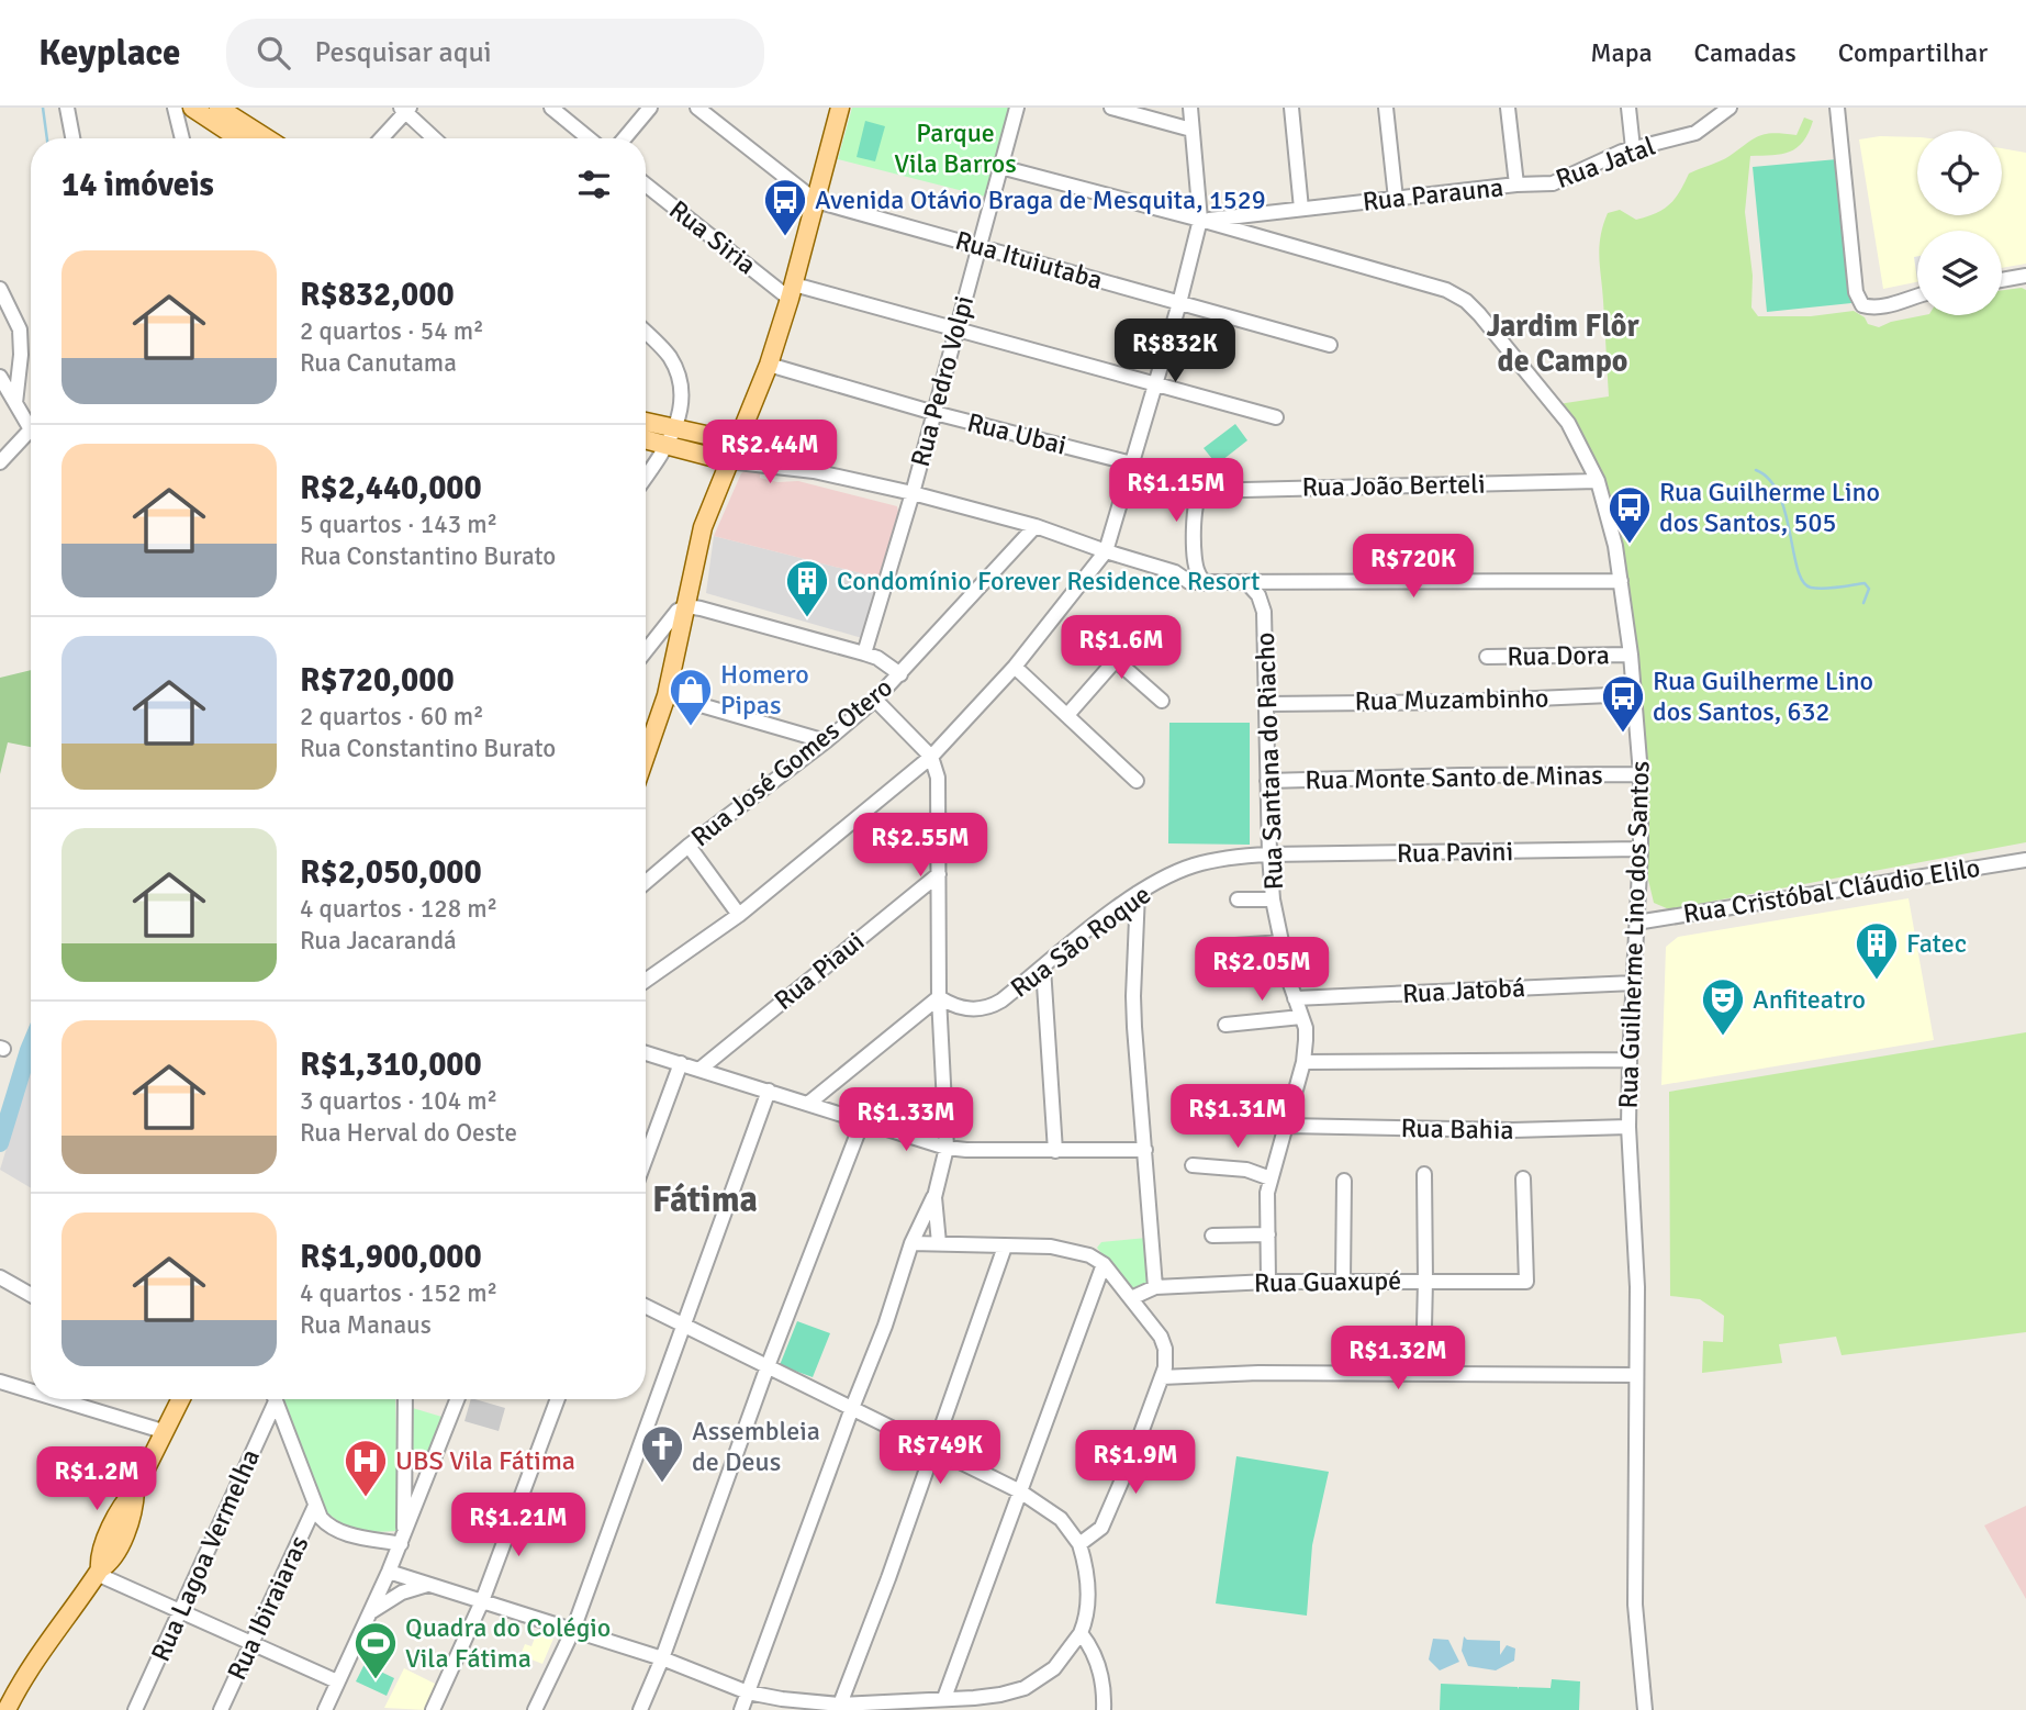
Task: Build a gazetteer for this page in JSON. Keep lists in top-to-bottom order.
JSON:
{
  "streets": {
    "street": [
      "Rua Jatal",
      "Rua Parauna",
      "Rua Siria",
      "Rua Ituiutaba",
      "Rua Pedro Volpi",
      "Rua Ubai",
      "Rua João Berteli",
      "Rua Dora",
      "Rua Muzambinho",
      "Rua Santana do Riacho",
      "Rua José Gomes Otero",
      "Rua Monte Santo de Minas",
      "Rua Pavini",
      "Rua Cristóbal Cláudio Elilo",
      "Rua Guilherme Lino dos Santos",
      "Rua São Roque",
      "Rua Piaui",
      "Rua Jatobá",
      "Rua Bahia",
      "Rua Guaxupé",
      "Rua Lagoa Vermelha",
      "Rua Ibiraiaras"
    ]
  },
  "crossings": [
    ["Rua Jatal", "Rua Parauna"],
    ["Rua Parauna", "Rua Guilherme Lino dos Santos"],
    ["Rua Ituiutaba", "Rua Pedro Volpi"],
    ["Rua Pedro Volpi", "Rua Ubai"],
    ["Rua Pedro Volpi", "Rua Guilherme Lino dos Santos"],
    ["Rua João Berteli", "Rua Guilherme Lino dos Santos"],
    ["Rua Dora", "Rua Guilherme Lino dos Santos"],
    ["Rua Muzambinho", "Rua Santana do Riacho"],
    ["Rua Muzambinho", "Rua Guilherme Lino dos Santos"],
    ["Rua Santana do Riacho", "Rua Monte Santo de Minas"],
    ["Rua Santana do Riacho", "Rua Pavini"],
    ["Rua Santana do Riacho", "Rua São Roque"],
    ["Rua Santana do Riacho", "Rua Jatobá"],
    ["Rua Santana do Riacho", "Rua Bahia"],
    ["Rua Santana do Riacho", "Rua Guaxupé"],
    ["Rua Monte Santo de Minas", "Rua Guilherme Lino dos Santos"],
    ["Rua Pavini", "Rua Guilherme Lino dos Santos"],
    ["Rua Pavini", "Rua São Roque"],
    ["Rua Cristóbal Cláudio Elilo", "Rua Guilherme Lino dos Santos"],
    ["Rua Guilherme Lino dos Santos", "Rua Jatobá"],
    ["Rua Guilherme Lino dos Santos", "Rua Bahia"]
  ],
  "districts": ["Jardim Flôr de Campo", "Fátima"],
  "parks": ["Parque Vila Barros"],
  "places": {
    "bus stop": ["Avenida Otávio Braga de Mesquita, 1529", "Rua Guilherme Lino dos Santos, 505", "Rua Guilherme Lino dos Santos, 632"],
    "building": ["Condomínio Forever Residence Resort", "Fatec"],
    "shop": ["Homero Pipas"],
    "theatre": ["Anfiteatro"],
    "church": ["Assembleia de Deus"],
    "hospital": ["UBS Vila Fátima"],
    "sports": ["Quadra do Colégio Vila Fátima"]
  },
  "page": {
    "header": "Keyplace",
    "search": "Pesquisar aqui",
    "nav": ["Mapa", "Camadas", "Compartilhar"],
    "heading": "14 imóveis",
    "list": [
      {
        "name": "R$832,000",
        "note": "2 quartos · 54 m² · Rua Canutama"
      },
      {
        "name": "R$2,440,000",
        "note": "5 quartos · 143 m² · Rua Constantino Burato"
      },
      {
        "name": "R$720,000",
        "note": "2 quartos · 60 m² · Rua Constantino Burato"
      },
      {
        "name": "R$2,050,000",
        "note": "4 quartos · 128 m² · Rua Jacarandá"
      },
      {
        "name": "R$1,310,000",
        "note": "3 quartos · 104 m² · Rua Herval do Oeste"
      },
      {
        "name": "R$1,900,000",
        "note": "4 quartos · 152 m² · Rua Manaus"
      }
    ],
    "price": [
      "R$832K",
      "R$2.44M",
      "R$1.15M",
      "R$720K",
      "R$1.6M",
      "R$2.55M",
      "R$2.05M",
      "R$1.31M",
      "R$1.33M",
      "R$1.32M",
      "R$749K",
      "R$1.9M",
      "R$1.2M",
      "R$1.21M"
    ]
  }
}
